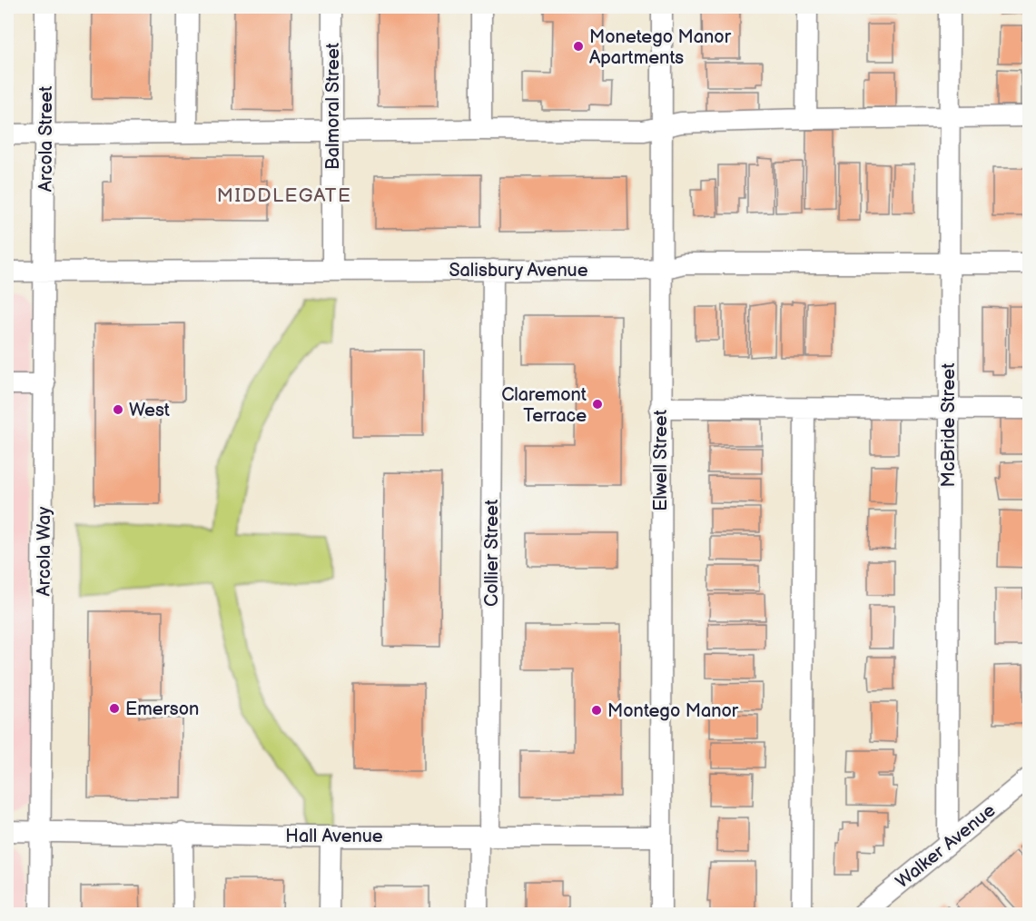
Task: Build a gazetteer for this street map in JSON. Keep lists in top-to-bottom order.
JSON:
{
  "streets": {
    "street": [
      "Balmoral Street",
      "Arcola Street",
      "Salisbury Avenue",
      "McBride Street",
      "Elwell Street",
      "Arcola Way",
      "Collier Street",
      "Hall Avenue",
      "Walker Avenue"
    ]
  },
  "crossings": [
    ["Balmoral Street", "Salisbury Avenue"],
    ["Arcola Street", "Salisbury Avenue"],
    ["Arcola Street", "Arcola Way"],
    ["Salisbury Avenue", "McBride Street"],
    ["Salisbury Avenue", "Elwell Street"],
    ["Salisbury Avenue", "Arcola Way"],
    ["Salisbury Avenue", "Collier Street"],
    ["McBride Street", "Walker Avenue"],
    ["Elwell Street", "Hall Avenue"],
    ["Arcola Way", "Hall Avenue"],
    ["Collier Street", "Hall Avenue"]
  ],
  "districts": ["MIDDLEGATE"],
  "places": [
    "Monetego Manor Apartments",
    "Claremont Terrace",
    "West",
    "Emerson",
    "Montego Manor"
  ]
}
